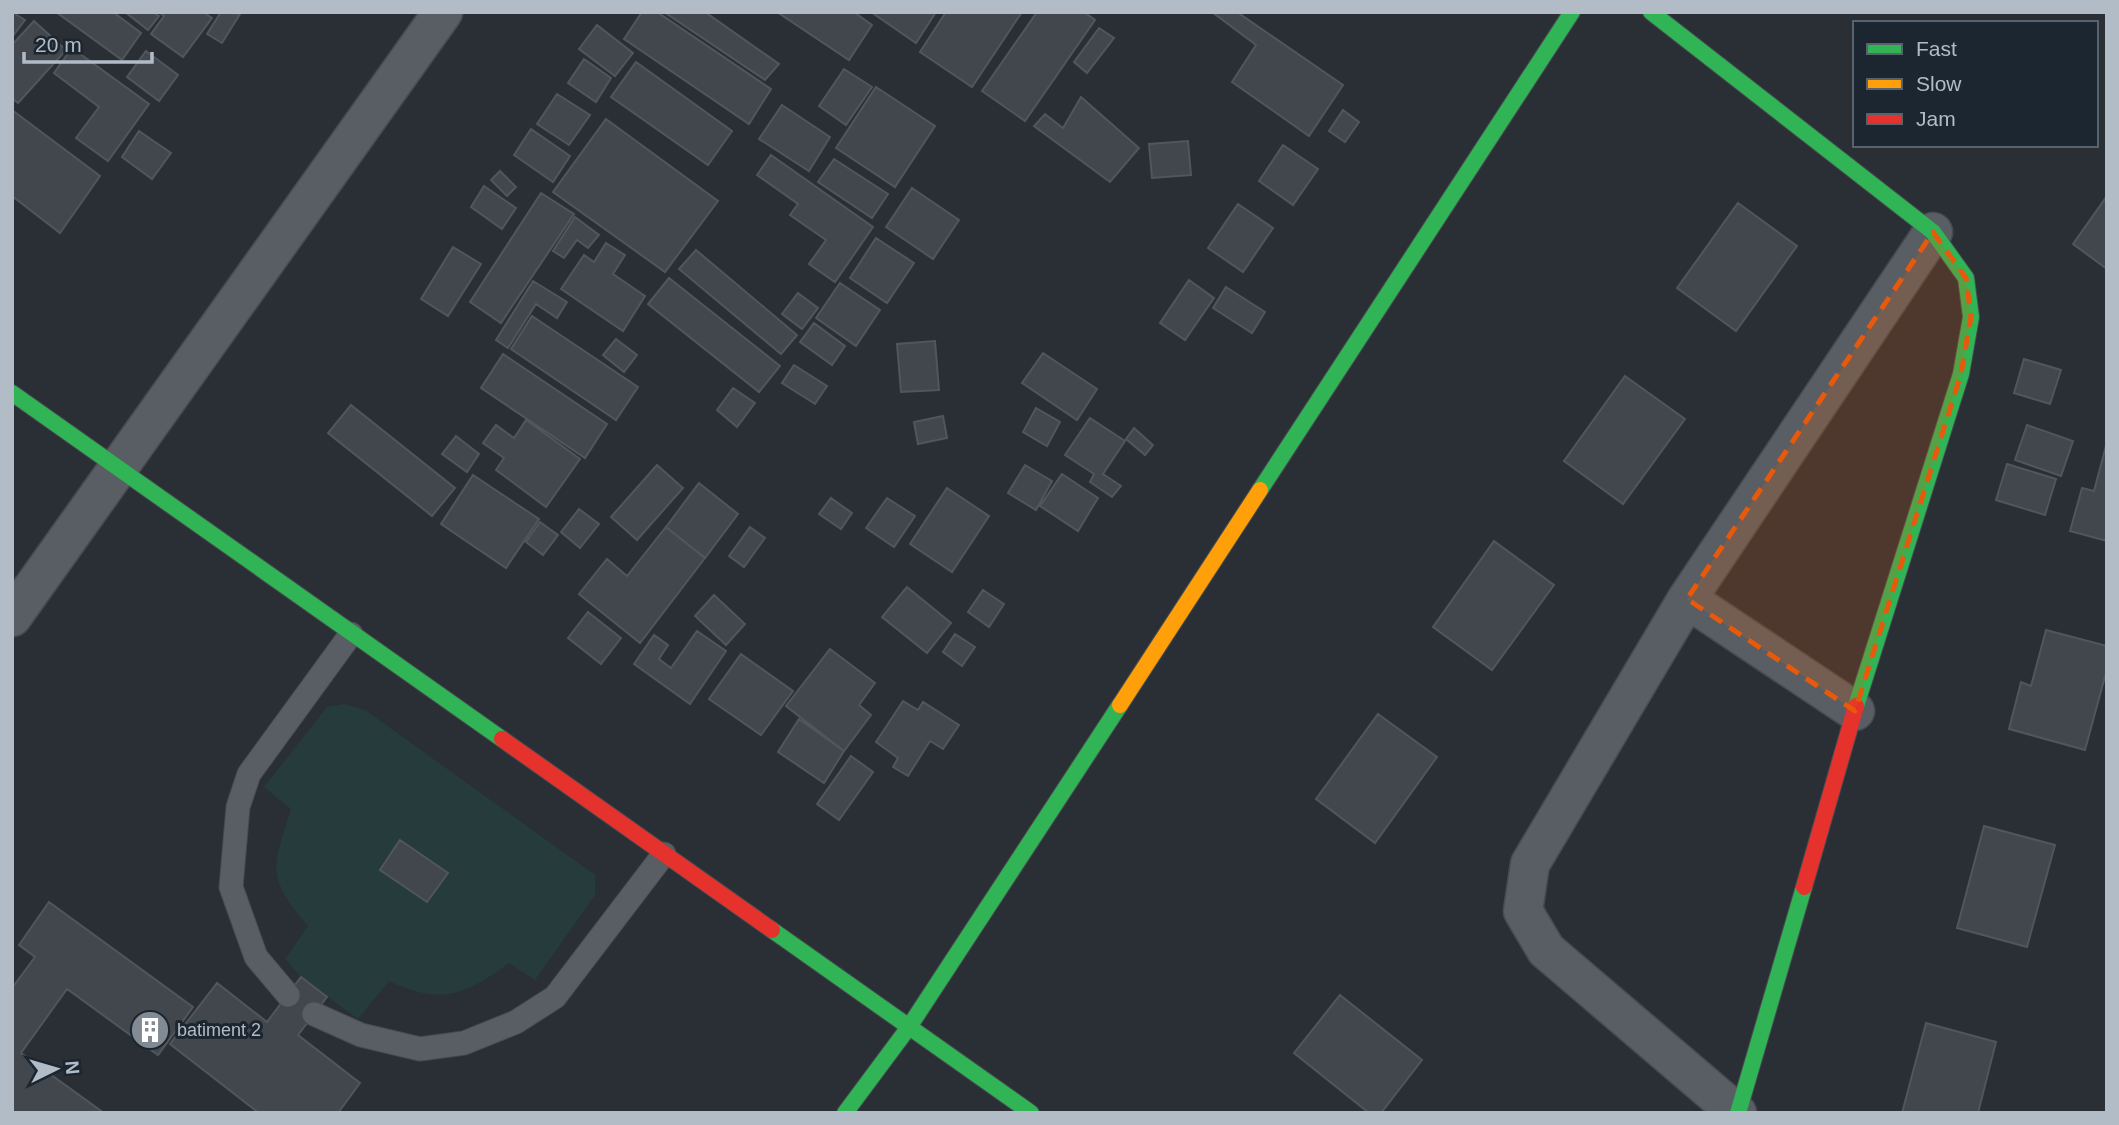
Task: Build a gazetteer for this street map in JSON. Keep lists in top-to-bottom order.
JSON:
{
  "places": {
    "building": ["batiment 2"]
  },
  "legend": ["Fast", "Slow", "Jam"],
  "scale_bar": "20 m",
  "north": "right"
}
